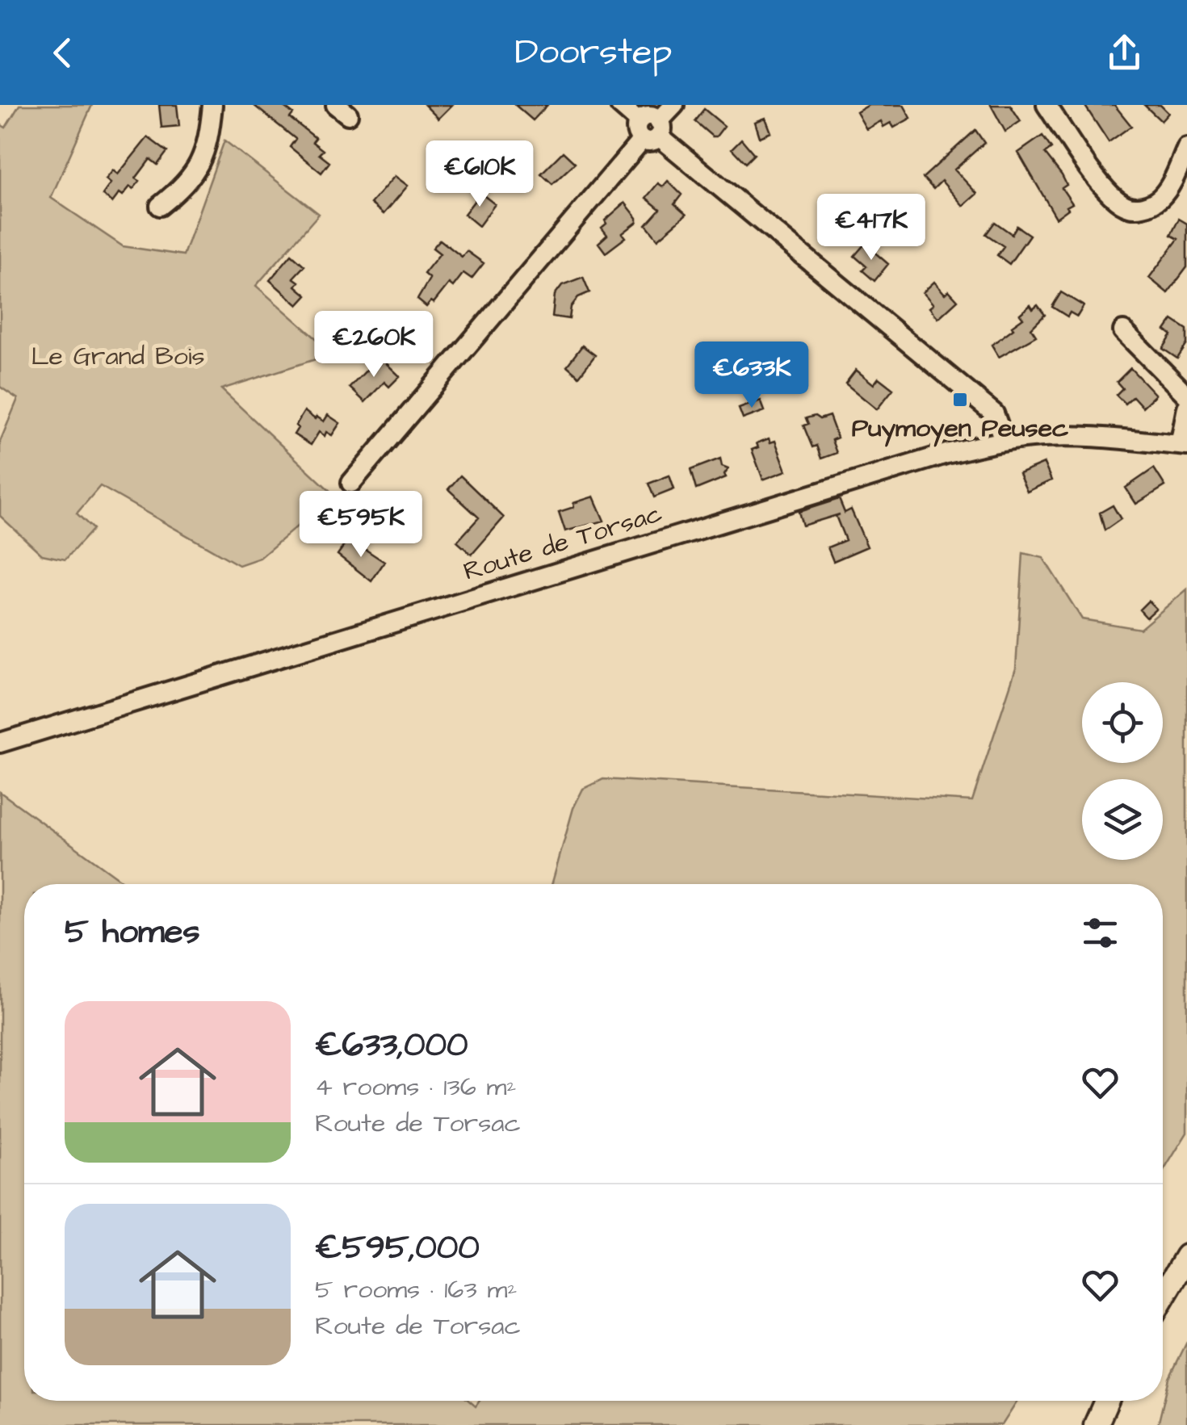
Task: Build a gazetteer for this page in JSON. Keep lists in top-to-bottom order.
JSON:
{
  "streets": {
    "street": ["Route de Torsac"]
  },
  "parks": ["Le Grand Bois"],
  "places": {
    "transit": ["Puymoyen Peusec"]
  },
  "page": {
    "header": "Doorstep",
    "price": [
      "€610K",
      "€417K",
      "€260K",
      "€633K",
      "€595K"
    ],
    "heading": "5 homes",
    "list": [
      {
        "name": "€633,000",
        "note": "4 rooms · 136 m² · Route de Torsac"
      },
      {
        "name": "€595,000",
        "note": "5 rooms · 163 m² · Route de Torsac"
      }
    ]
  }
}
